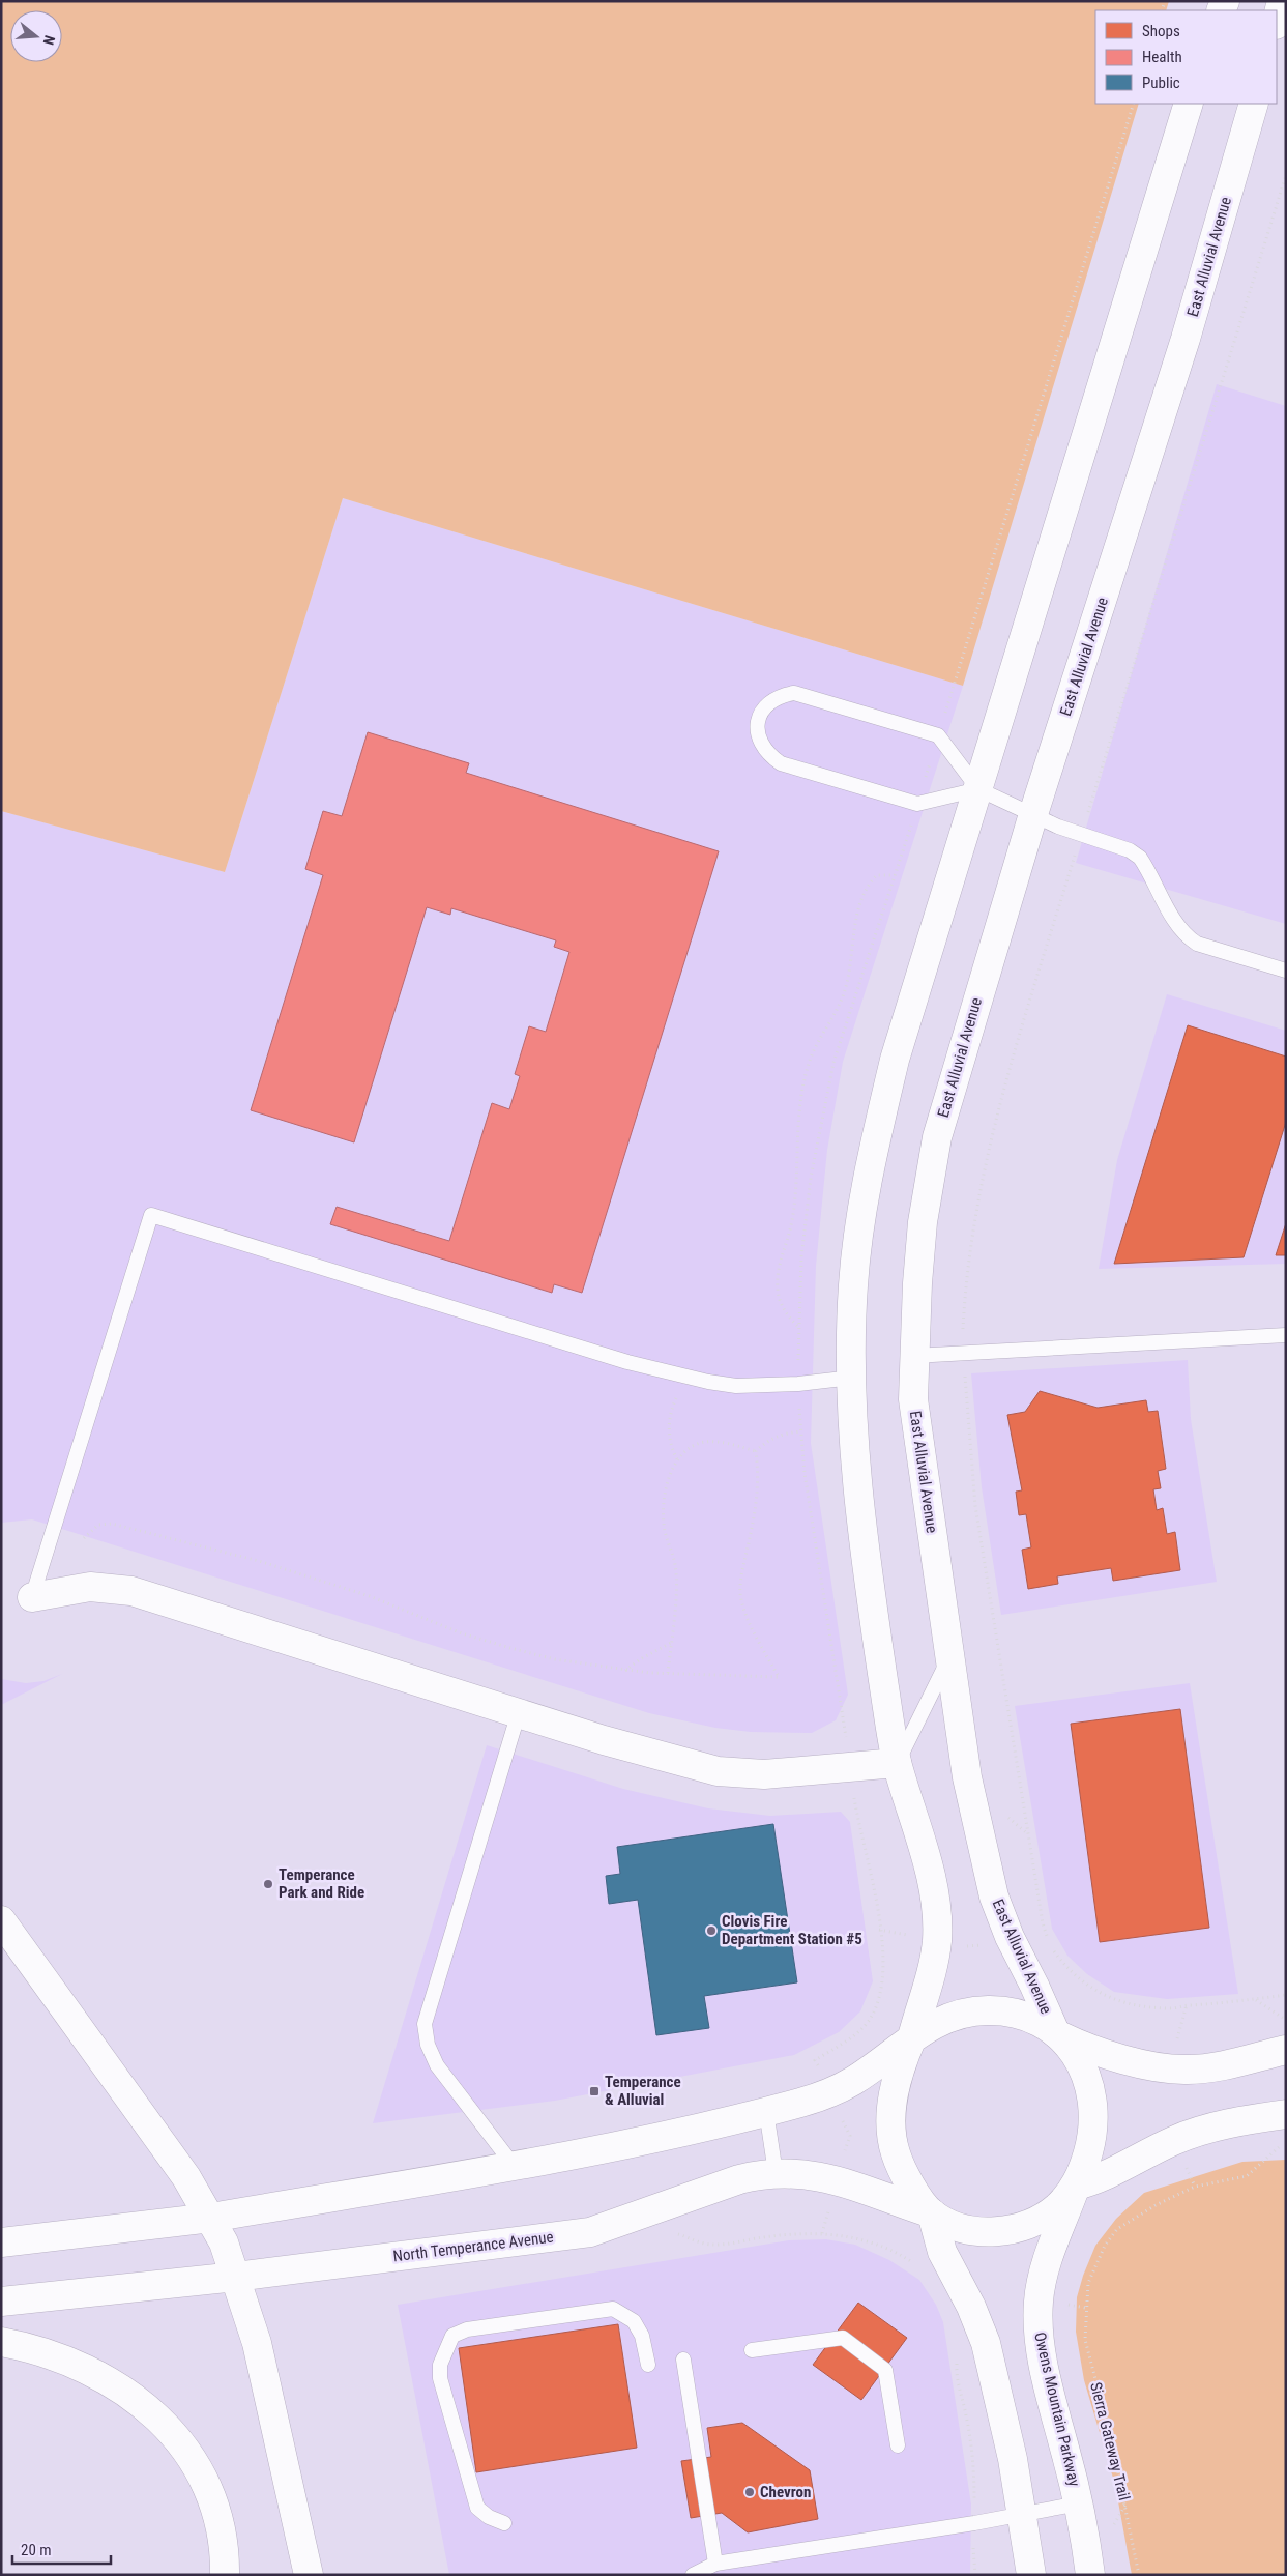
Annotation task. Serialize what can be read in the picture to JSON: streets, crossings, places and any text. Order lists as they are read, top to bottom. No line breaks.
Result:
{"streets":{"main road":["East Alluvial Avenue","North Temperance Avenue","Owens Mountain Parkway"],"path":["Sierra Gateway Trail"]},"crossings":[["East Alluvial Avenue","Owens Mountain Parkway"],["North Temperance Avenue","Owens Mountain Parkway"]],"places":{"other":["Temperance Park and Ride","Clovis Fire Department Station #5","Chevron"],"transit":["Temperance & Alluvial"]},"legend":["Shops","Health","Public"],"scale_bar":"20 m","north":"right"}
